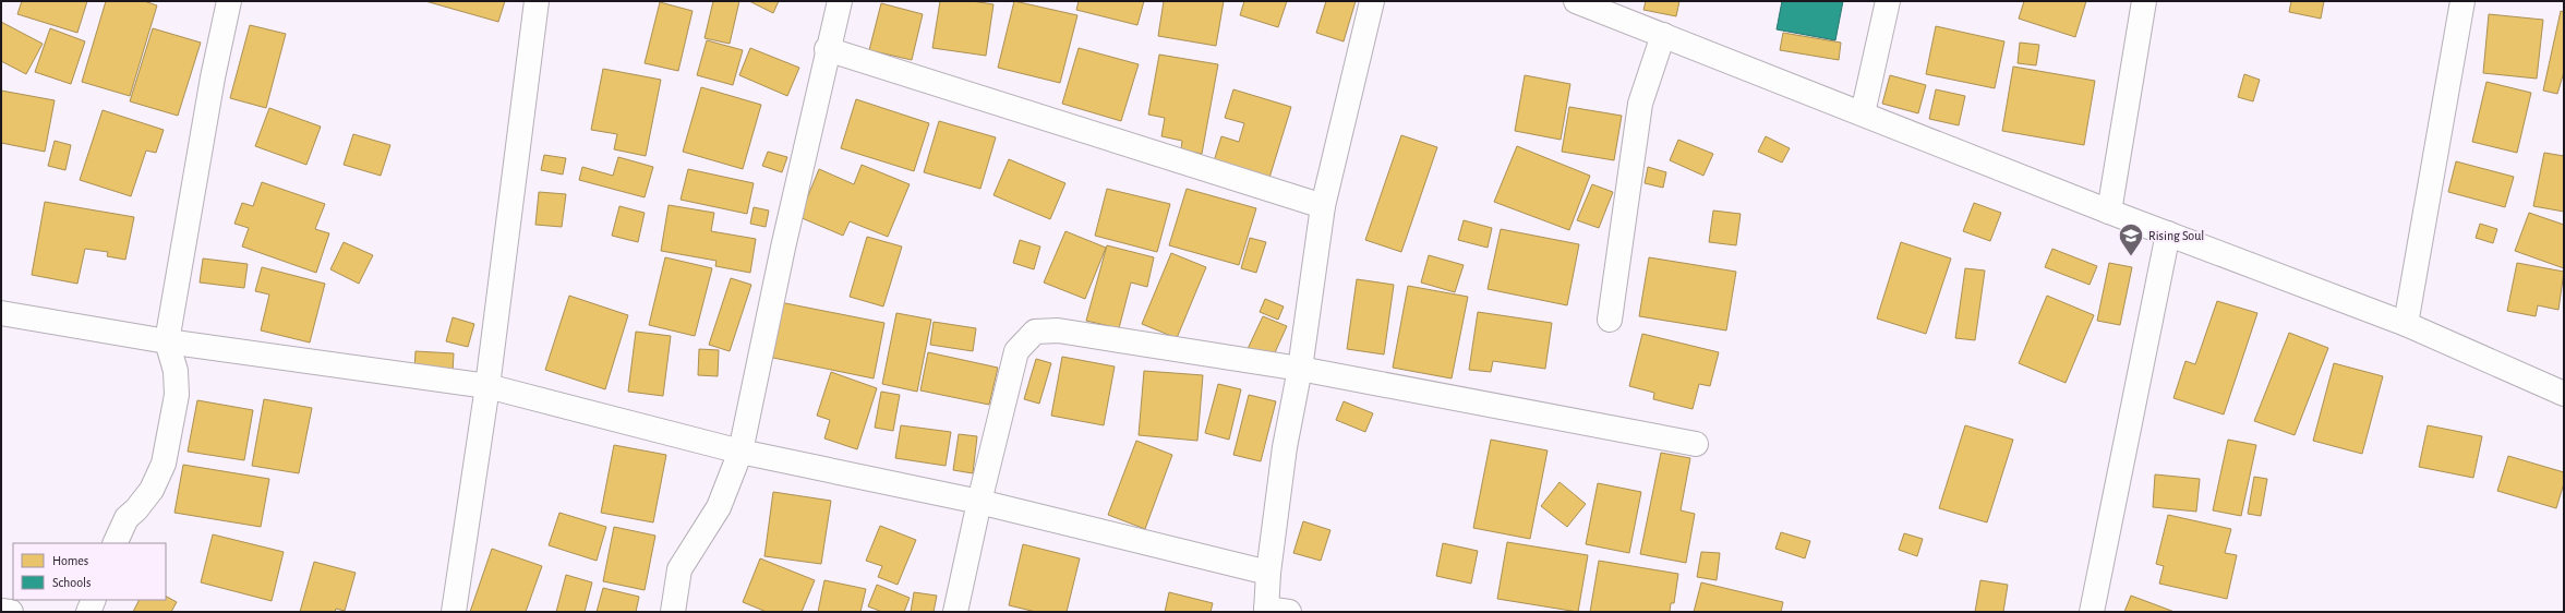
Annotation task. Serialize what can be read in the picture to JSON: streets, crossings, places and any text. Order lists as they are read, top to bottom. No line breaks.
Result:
{"places":{"school or university":["Rising Soul"]},"legend":["Homes","Schools"]}
